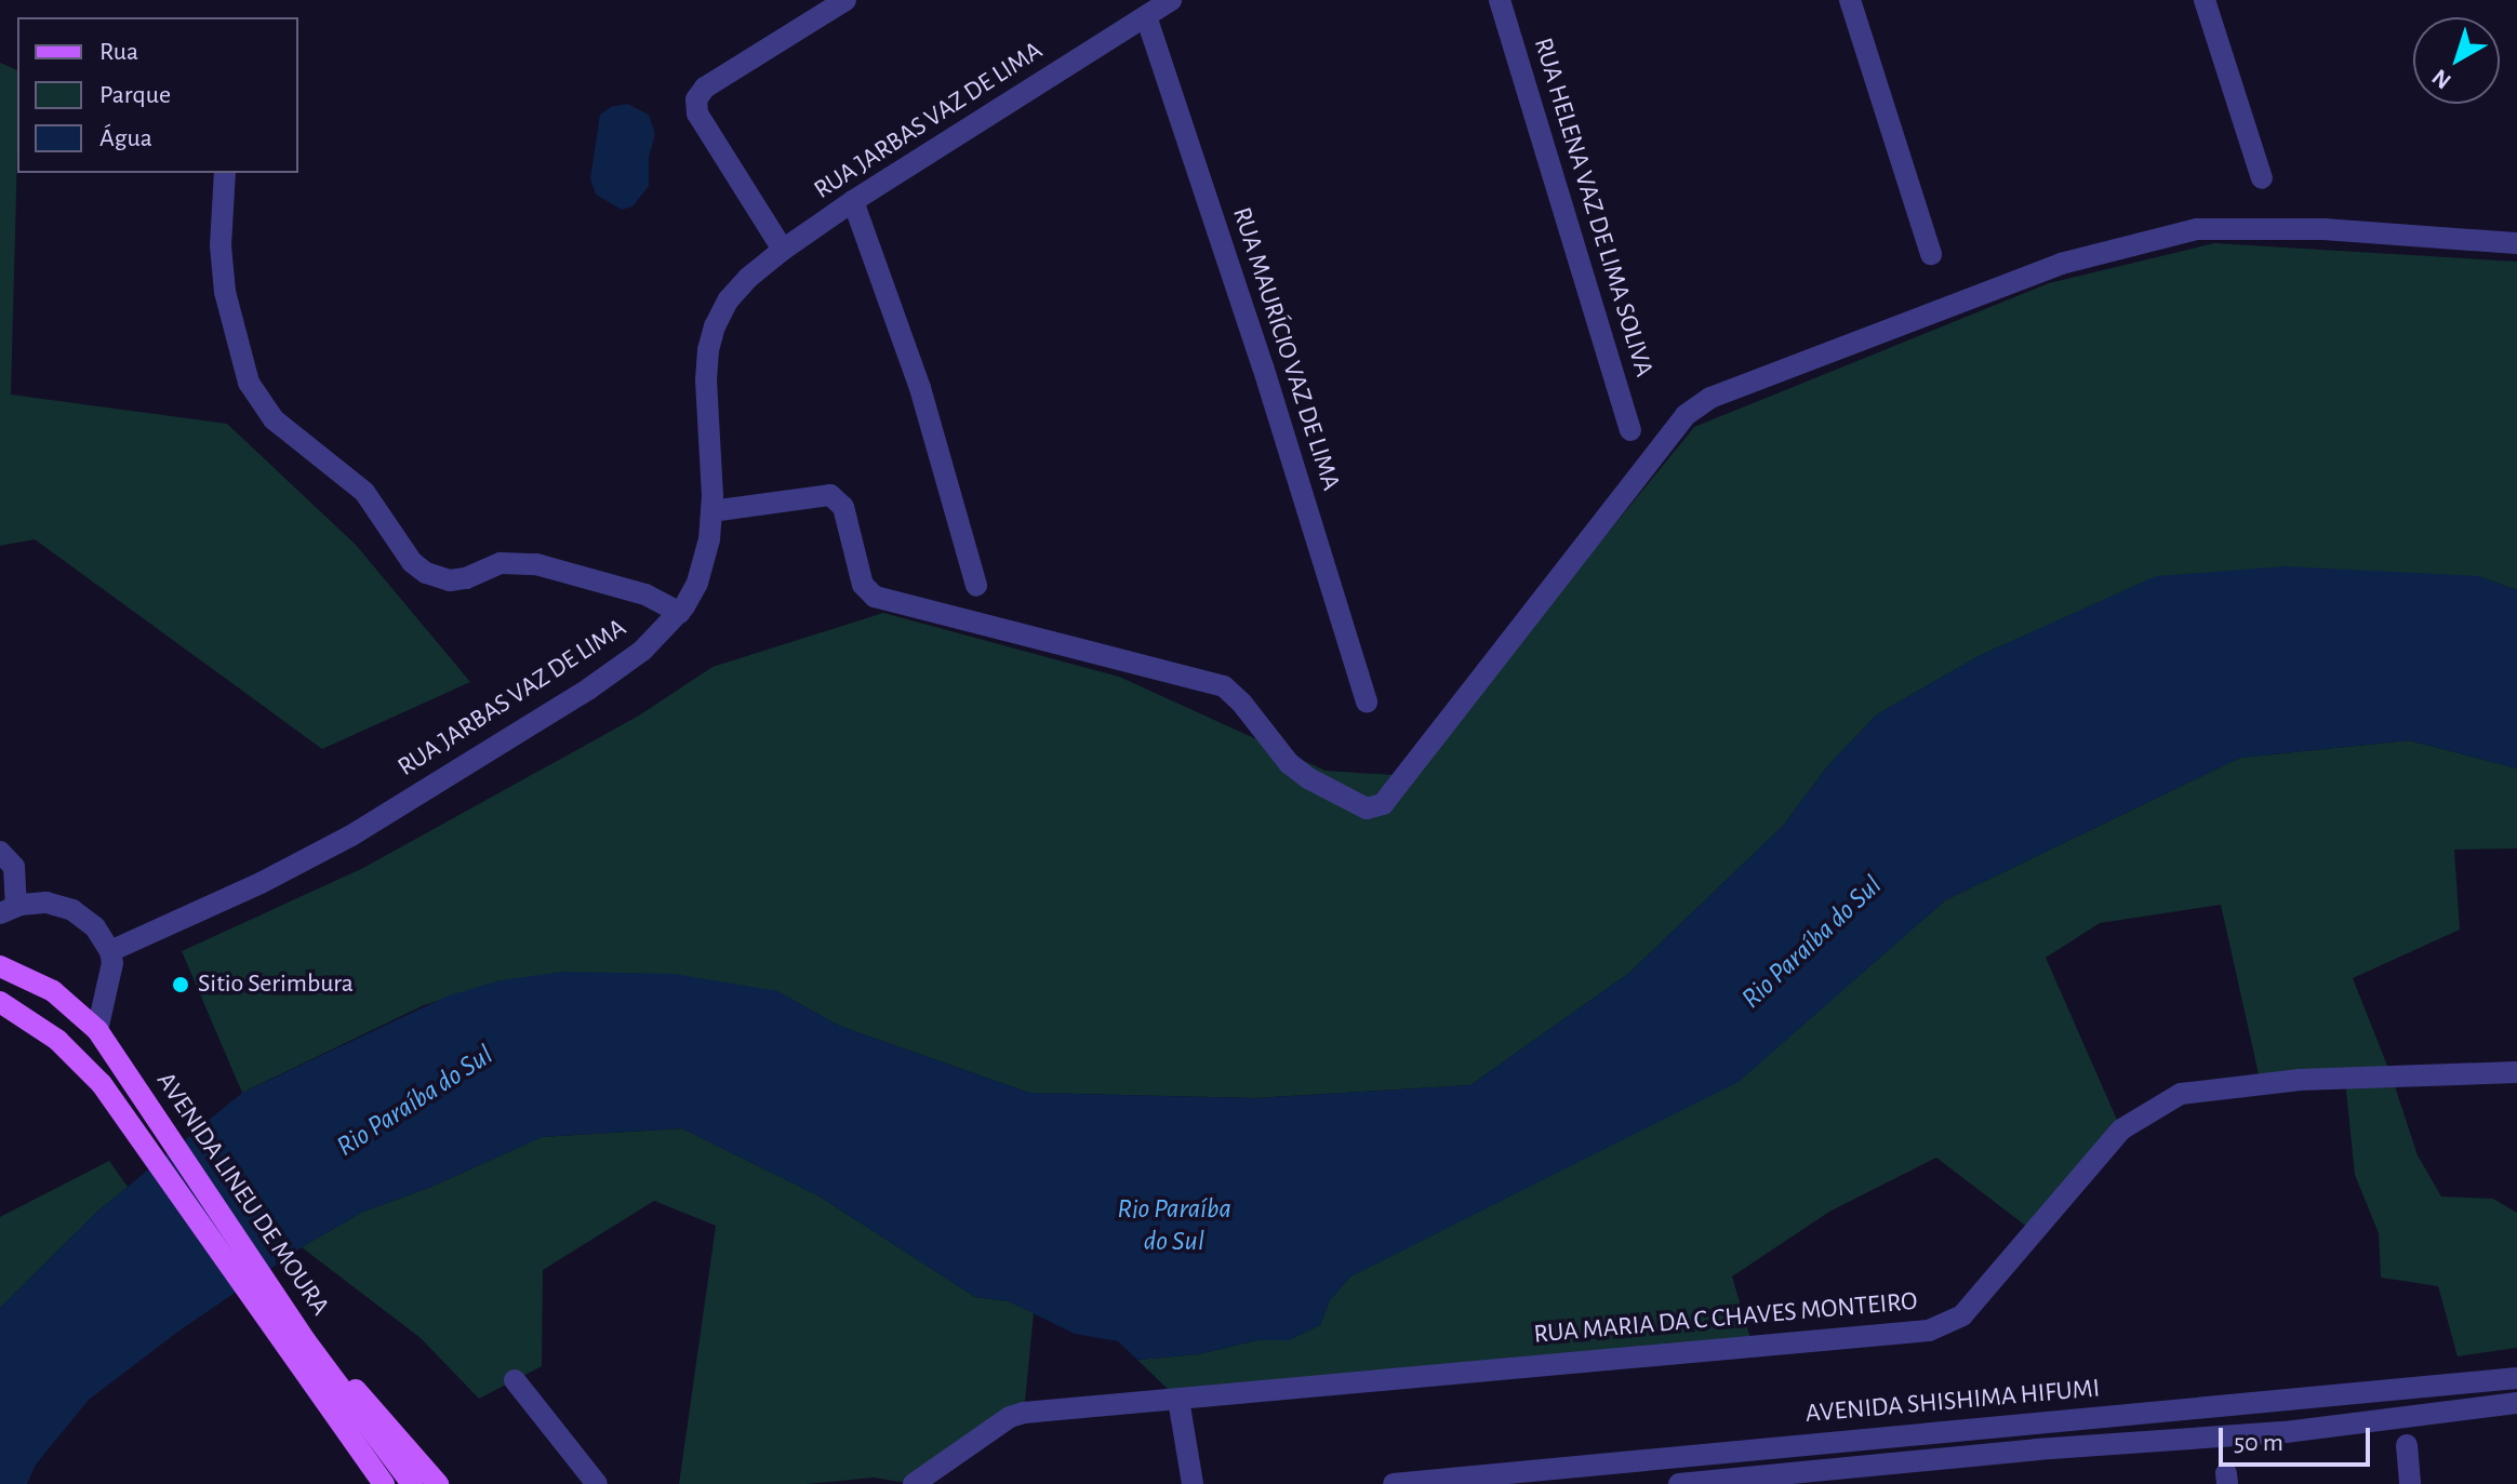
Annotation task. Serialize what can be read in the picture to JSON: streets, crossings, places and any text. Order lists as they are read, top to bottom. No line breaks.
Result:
{"streets":{"main road":["AVENIDA LINEU DE MOURA"],"street":["RUA JARBAS VAZ DE LIMA","RUA HELENA VAZ DE LIMA SOLIVA","RUA MAURÍCIO VAZ DE LIMA","RUA MARIA DA C CHAVES MONTEIRO","AVENIDA SHISHIMA HIFUMI"]},"crossings":[["RUA JARBAS VAZ DE LIMA","RUA MAURÍCIO VAZ DE LIMA"]],"water":["Rio Paraíba do Sul"],"places":["Sitio Serimbura"],"legend":["Rua","Parque","Água"],"scale_bar":"50 m","north":"bottom left"}
